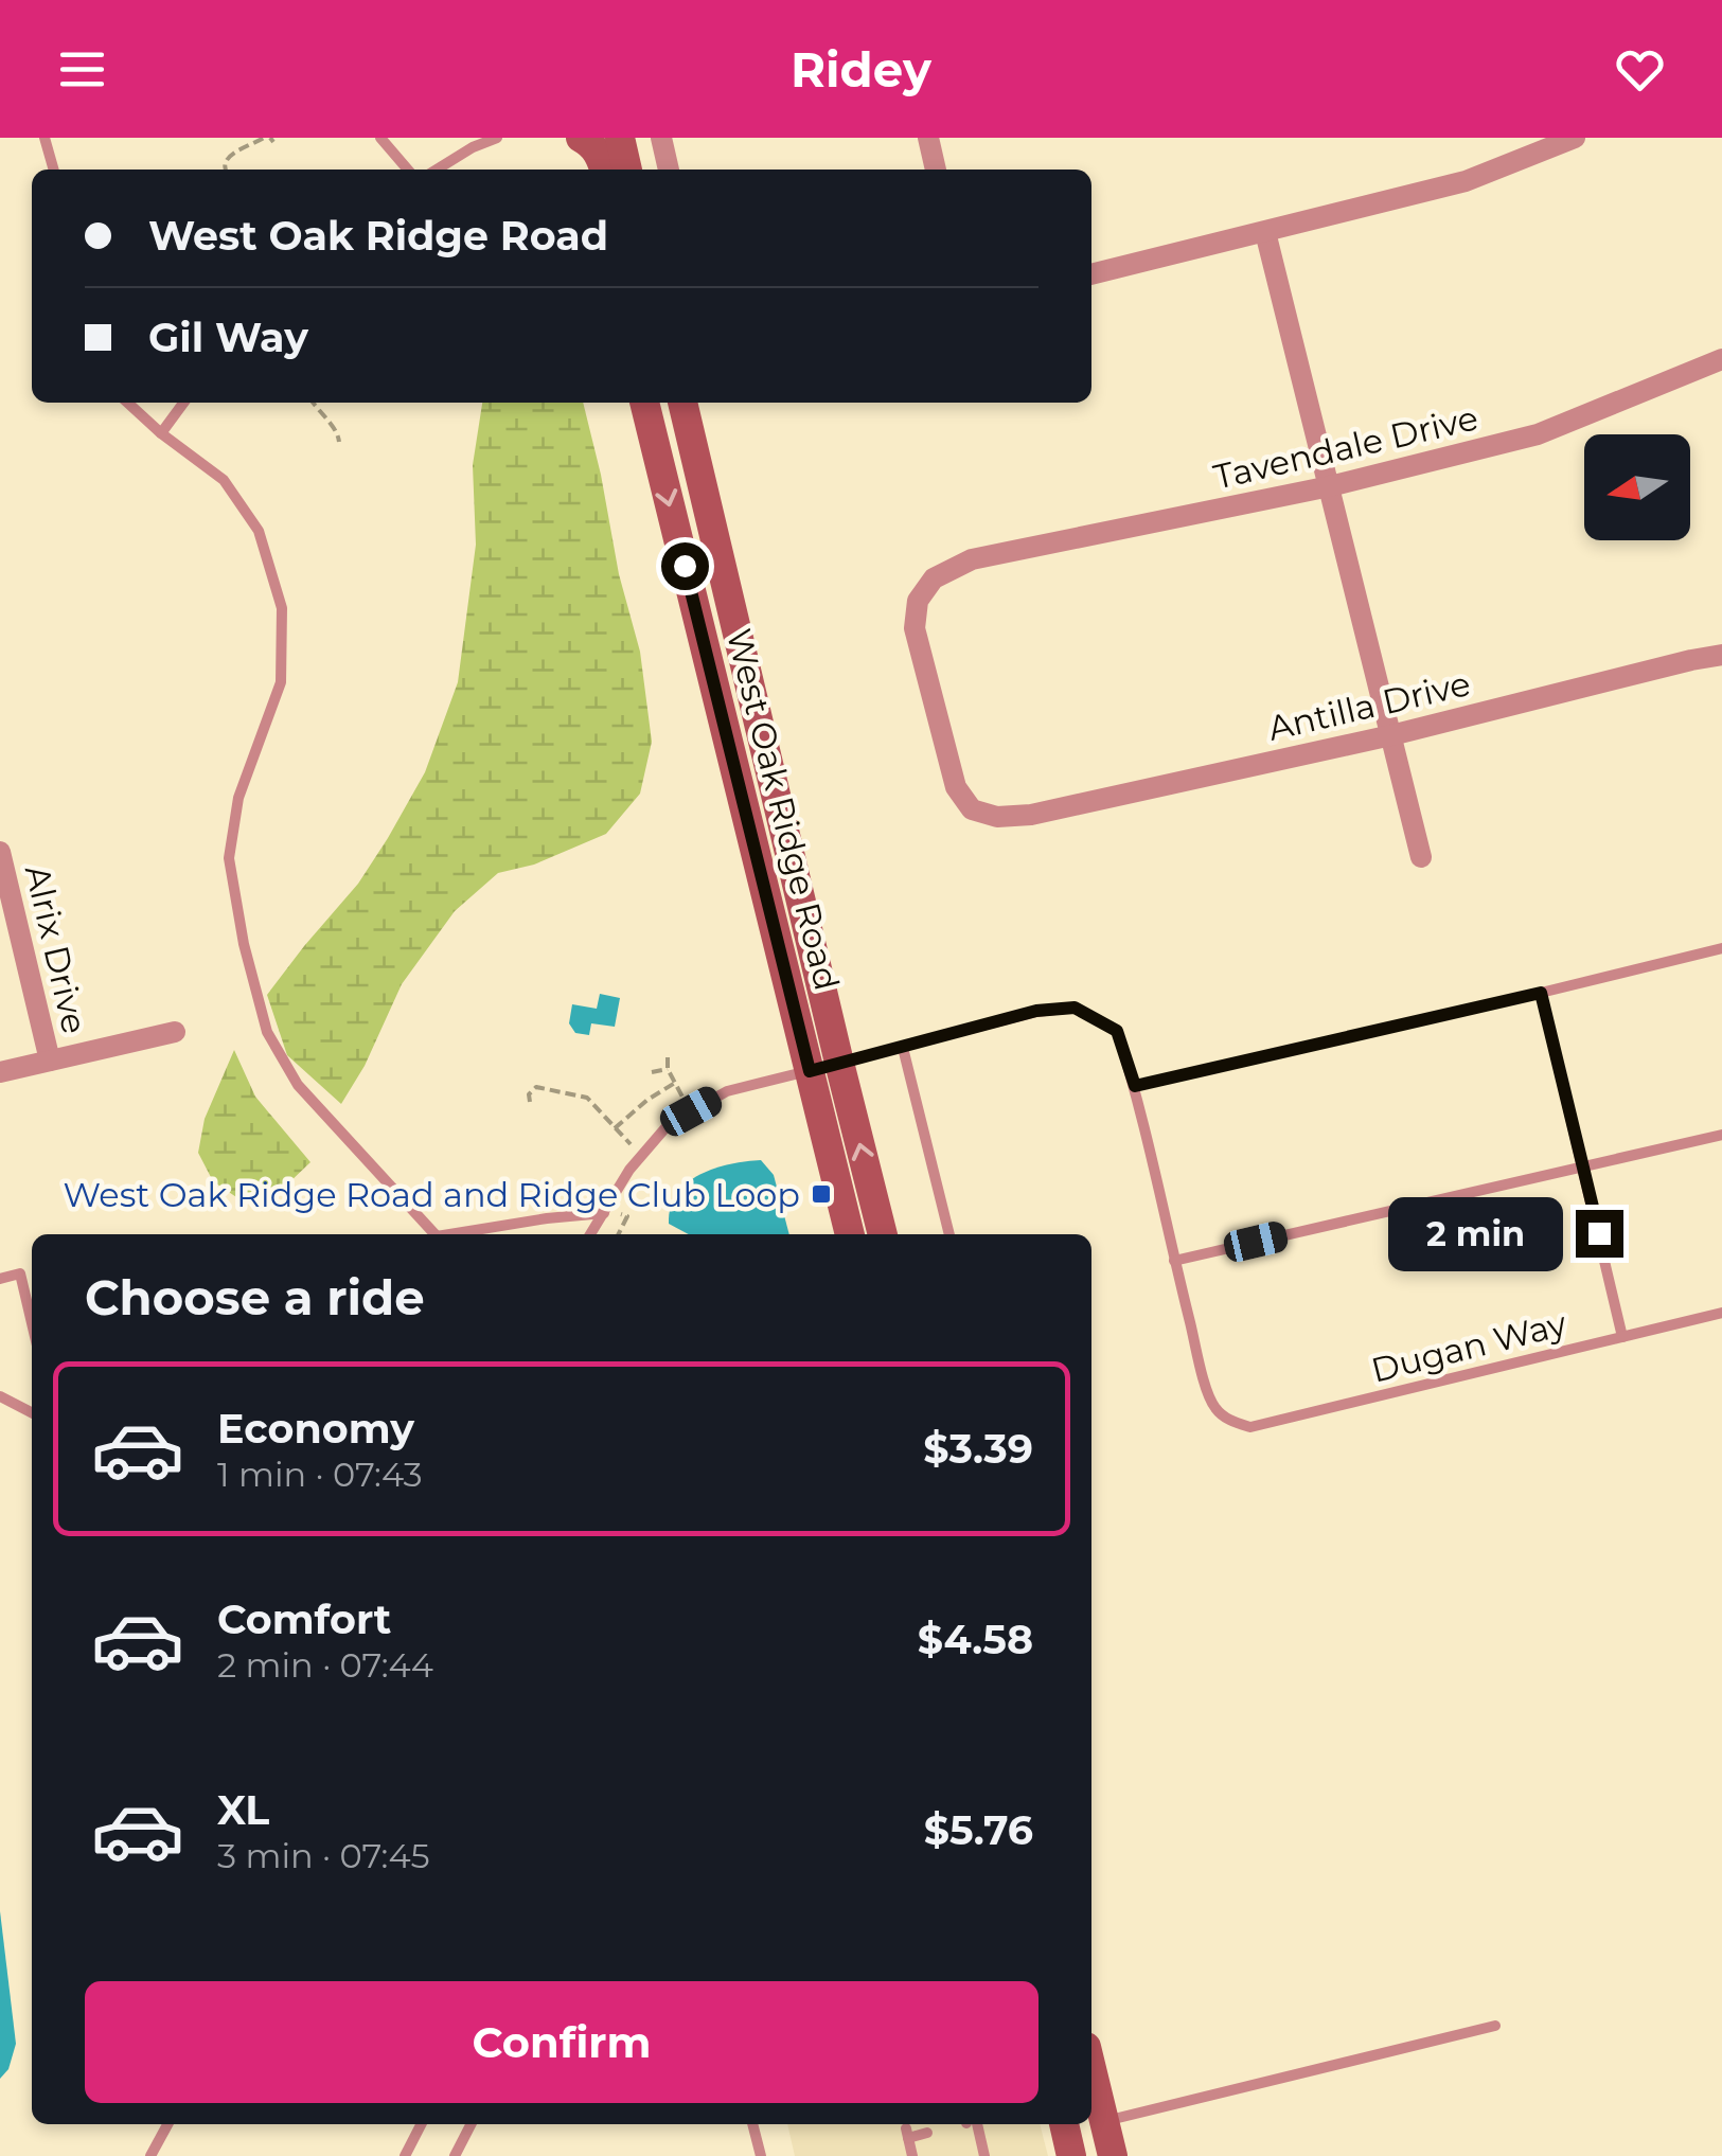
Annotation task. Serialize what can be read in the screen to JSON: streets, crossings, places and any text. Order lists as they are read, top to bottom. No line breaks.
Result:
{"streets":{"street":["Tavendale Drive","Antilla Drive","West Oak Ridge Road","Alrix Drive"],"lane":["Dugan Way"]},"crossings":[["Tavendale Drive","Antilla Drive"]],"places":{"transit":["West Oak Ridge Road and Ridge Club Loop"]},"north":"left","page":{"header":"Ridey","banner":["West Oak Ridge Road","Gil Way"],"bubble":"2 min","heading":"Choose a ride","list":[{"name":"Economy","note":"1 min · 07:43","value":"$3.39"},{"name":"Comfort","note":"2 min · 07:44","value":"$4.58"},{"name":"XL","note":"3 min · 07:45","value":"$5.76"}],"buttons":"Confirm"}}
